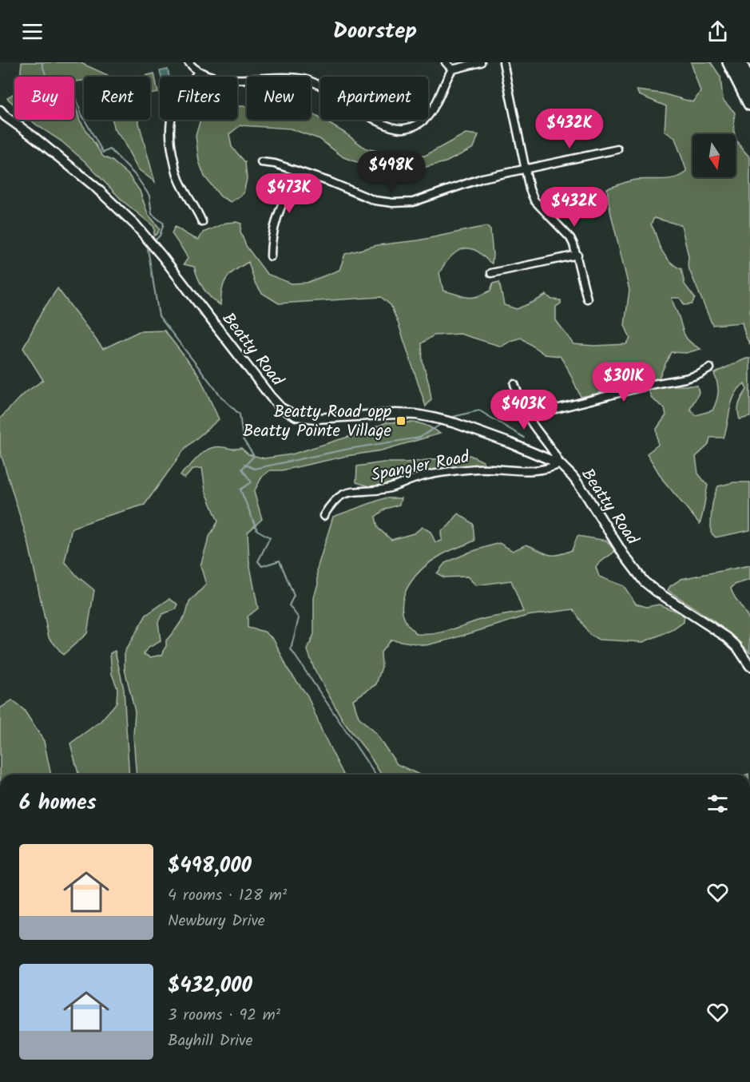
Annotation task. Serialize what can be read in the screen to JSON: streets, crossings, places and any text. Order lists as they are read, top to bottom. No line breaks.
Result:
{"streets":{"street":["Beatty Road","Spangler Road"]},"crossings":[["Beatty Road","Spangler Road"]],"places":{"transit":["Beatty Road opp Beatty Pointe Village"]},"north":"bottom","page":{"header":"Doorstep","chip":["Buy","Rent","Filters","New","Apartment"],"price":["$432K","$498K","$473K","$432K","$301K","$403K"],"heading":"6 homes","list":[{"name":"$498,000","note":"4 rooms · 128 m² · Newbury Drive"},{"name":"$432,000","note":"3 rooms · 92 m² · Bayhill Drive"}]}}
